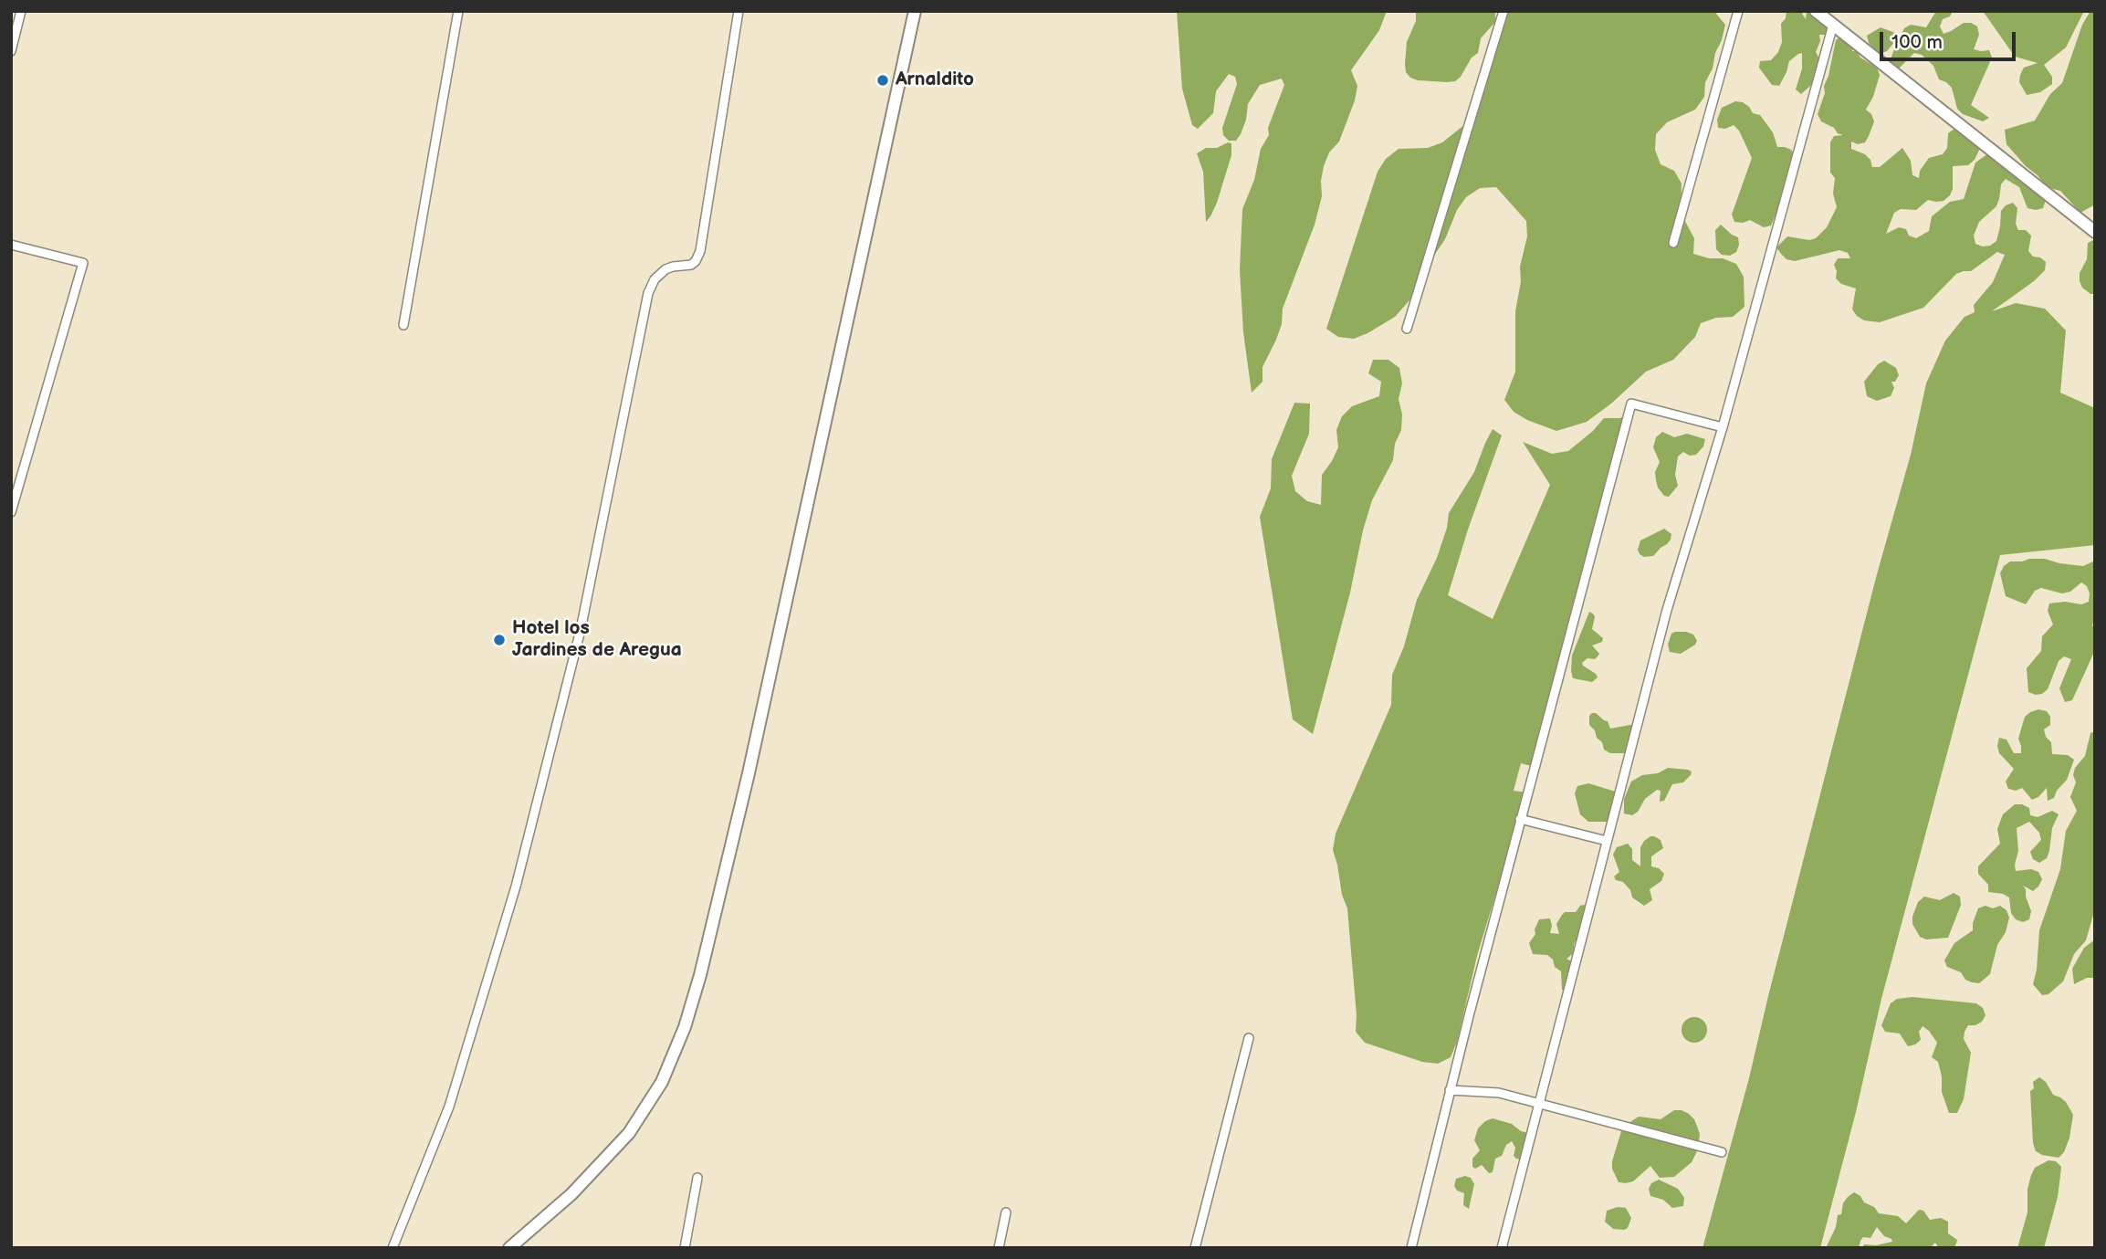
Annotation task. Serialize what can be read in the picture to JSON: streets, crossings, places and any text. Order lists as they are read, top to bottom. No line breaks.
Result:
{"places":["Arnaldito","Hotel los Jardines de Aregua"],"scale_bar":"100 m"}
